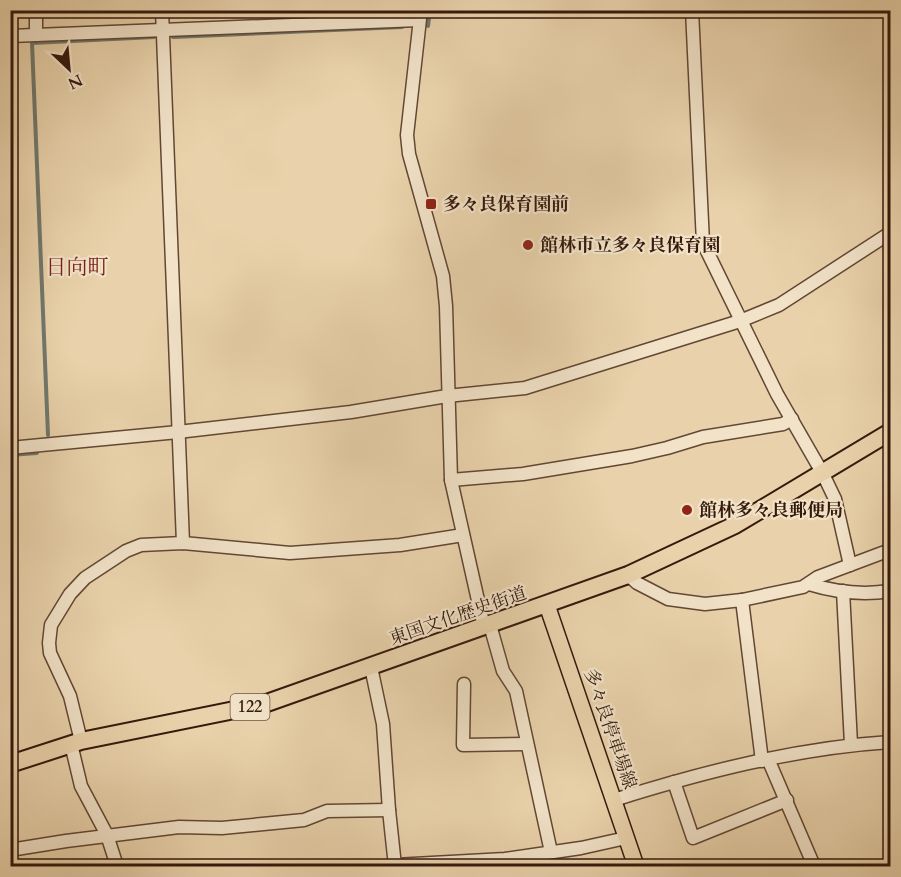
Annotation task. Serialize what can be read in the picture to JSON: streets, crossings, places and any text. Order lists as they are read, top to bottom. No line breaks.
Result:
{"streets":{"highway":["東国文化歴史街道","122"],"main road":["多々良停車場線"]},"crossings":[["東国文化歴史街道","多々良停車場線"]],"districts":["日向町"],"places":{"transit":["多々良保育園前"],"other":["館林市立多々良保育園","館林多々良郵便局"]},"north":"bottom right"}
